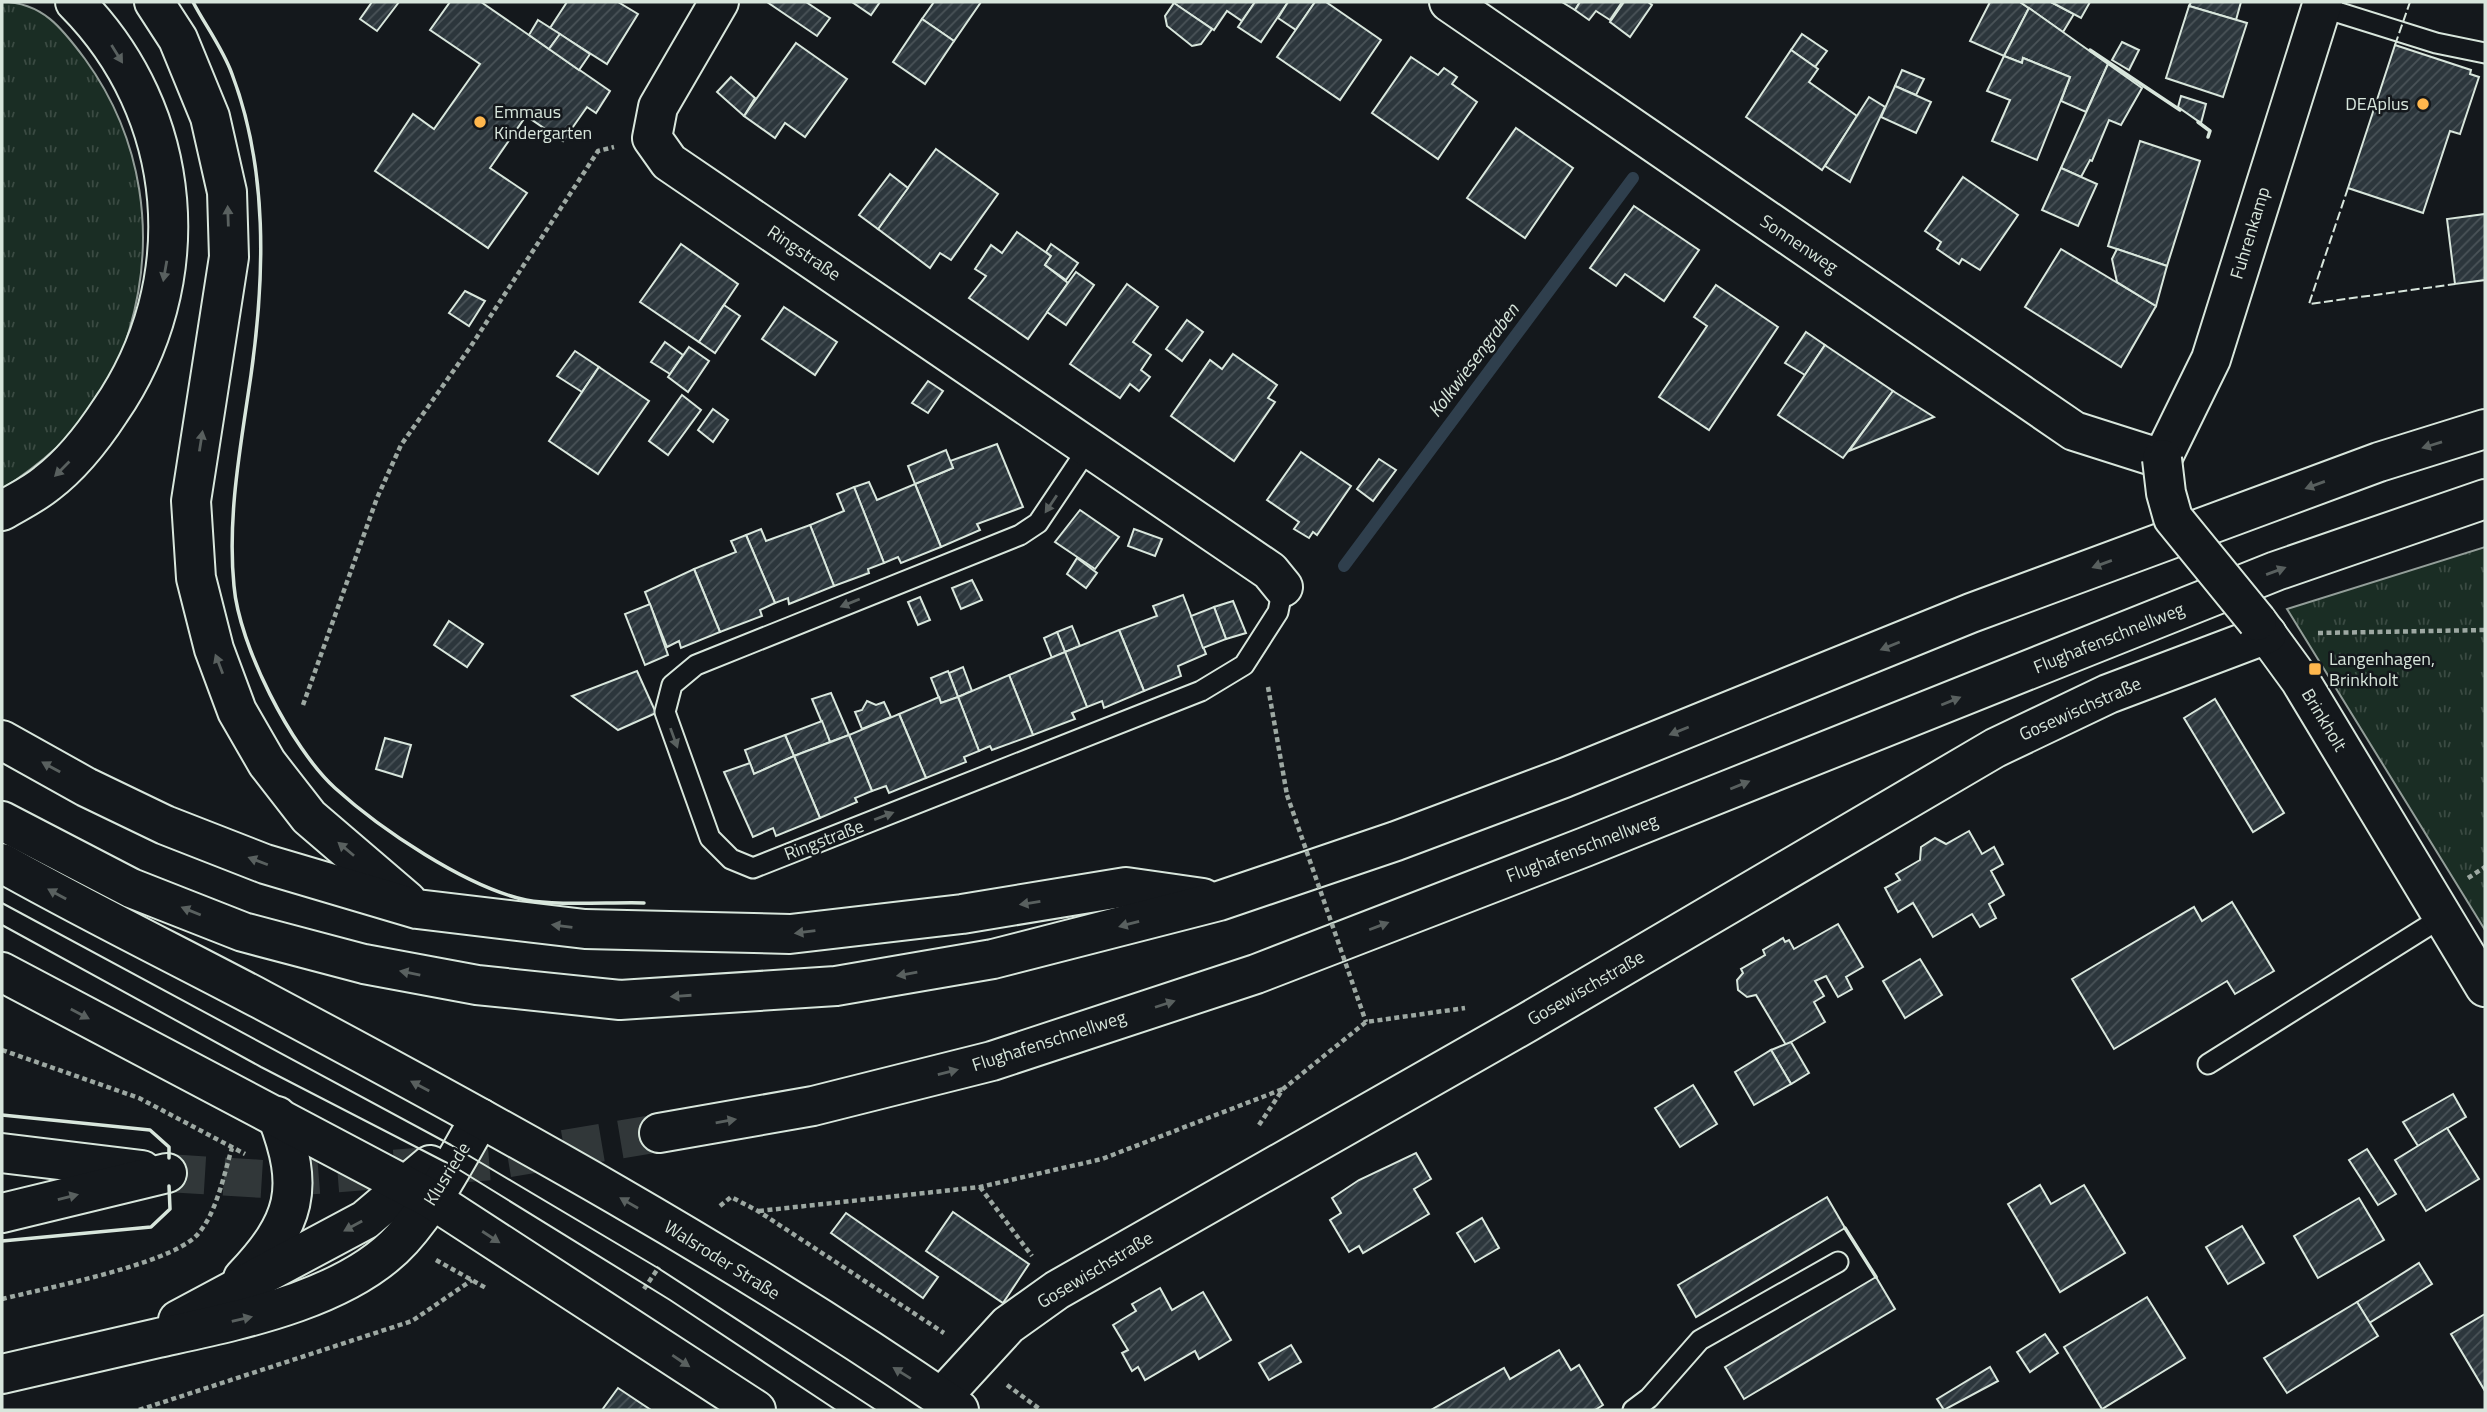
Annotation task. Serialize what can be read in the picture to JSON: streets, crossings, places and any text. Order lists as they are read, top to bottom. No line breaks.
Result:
{"streets":{"main road":["Fuhrenkamp","Sonnenweg","Ringstraße","Flughafenschnellweg","Gosewischstraße","Brinkholt","Klusriede","Walsroder Straße"]},"crossings":[["Fuhrenkamp","Sonnenweg"],["Fuhrenkamp","Brinkholt"],["Sonnenweg","Brinkholt"],["Gosewischstraße","Brinkholt"],["Gosewischstraße","Walsroder Straße"],["Klusriede","Walsroder Straße"]],"water":["Kolkwiesengraben"],"places":{"other":["DEAplus","Emmaus Kindergarten"],"transit":["Langenhagen, Brinkholt"]}}
